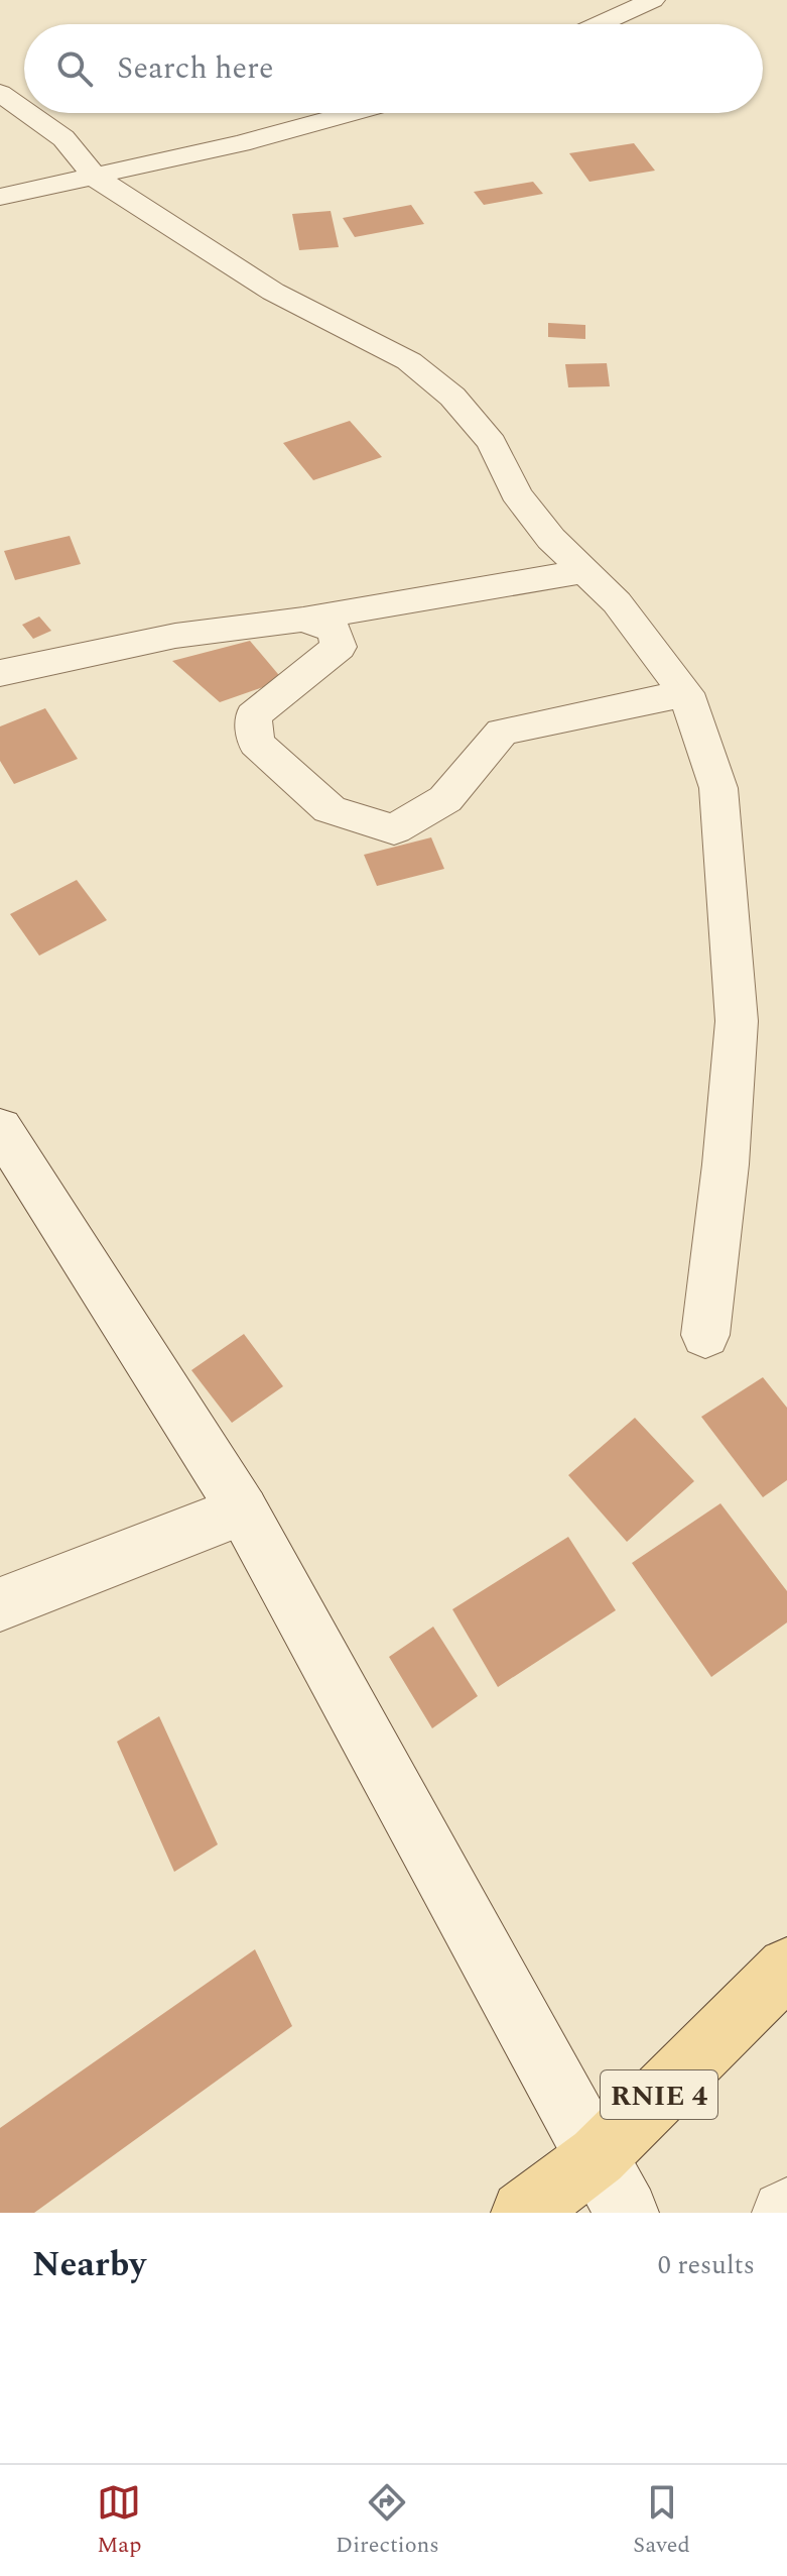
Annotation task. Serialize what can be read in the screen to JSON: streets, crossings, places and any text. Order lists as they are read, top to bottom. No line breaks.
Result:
{"streets":{"main road":["RNIE 4"]},"page":{"search":"Search here","heading":["Nearby","0 results"],"nav":["Map","Directions","Saved"]}}
